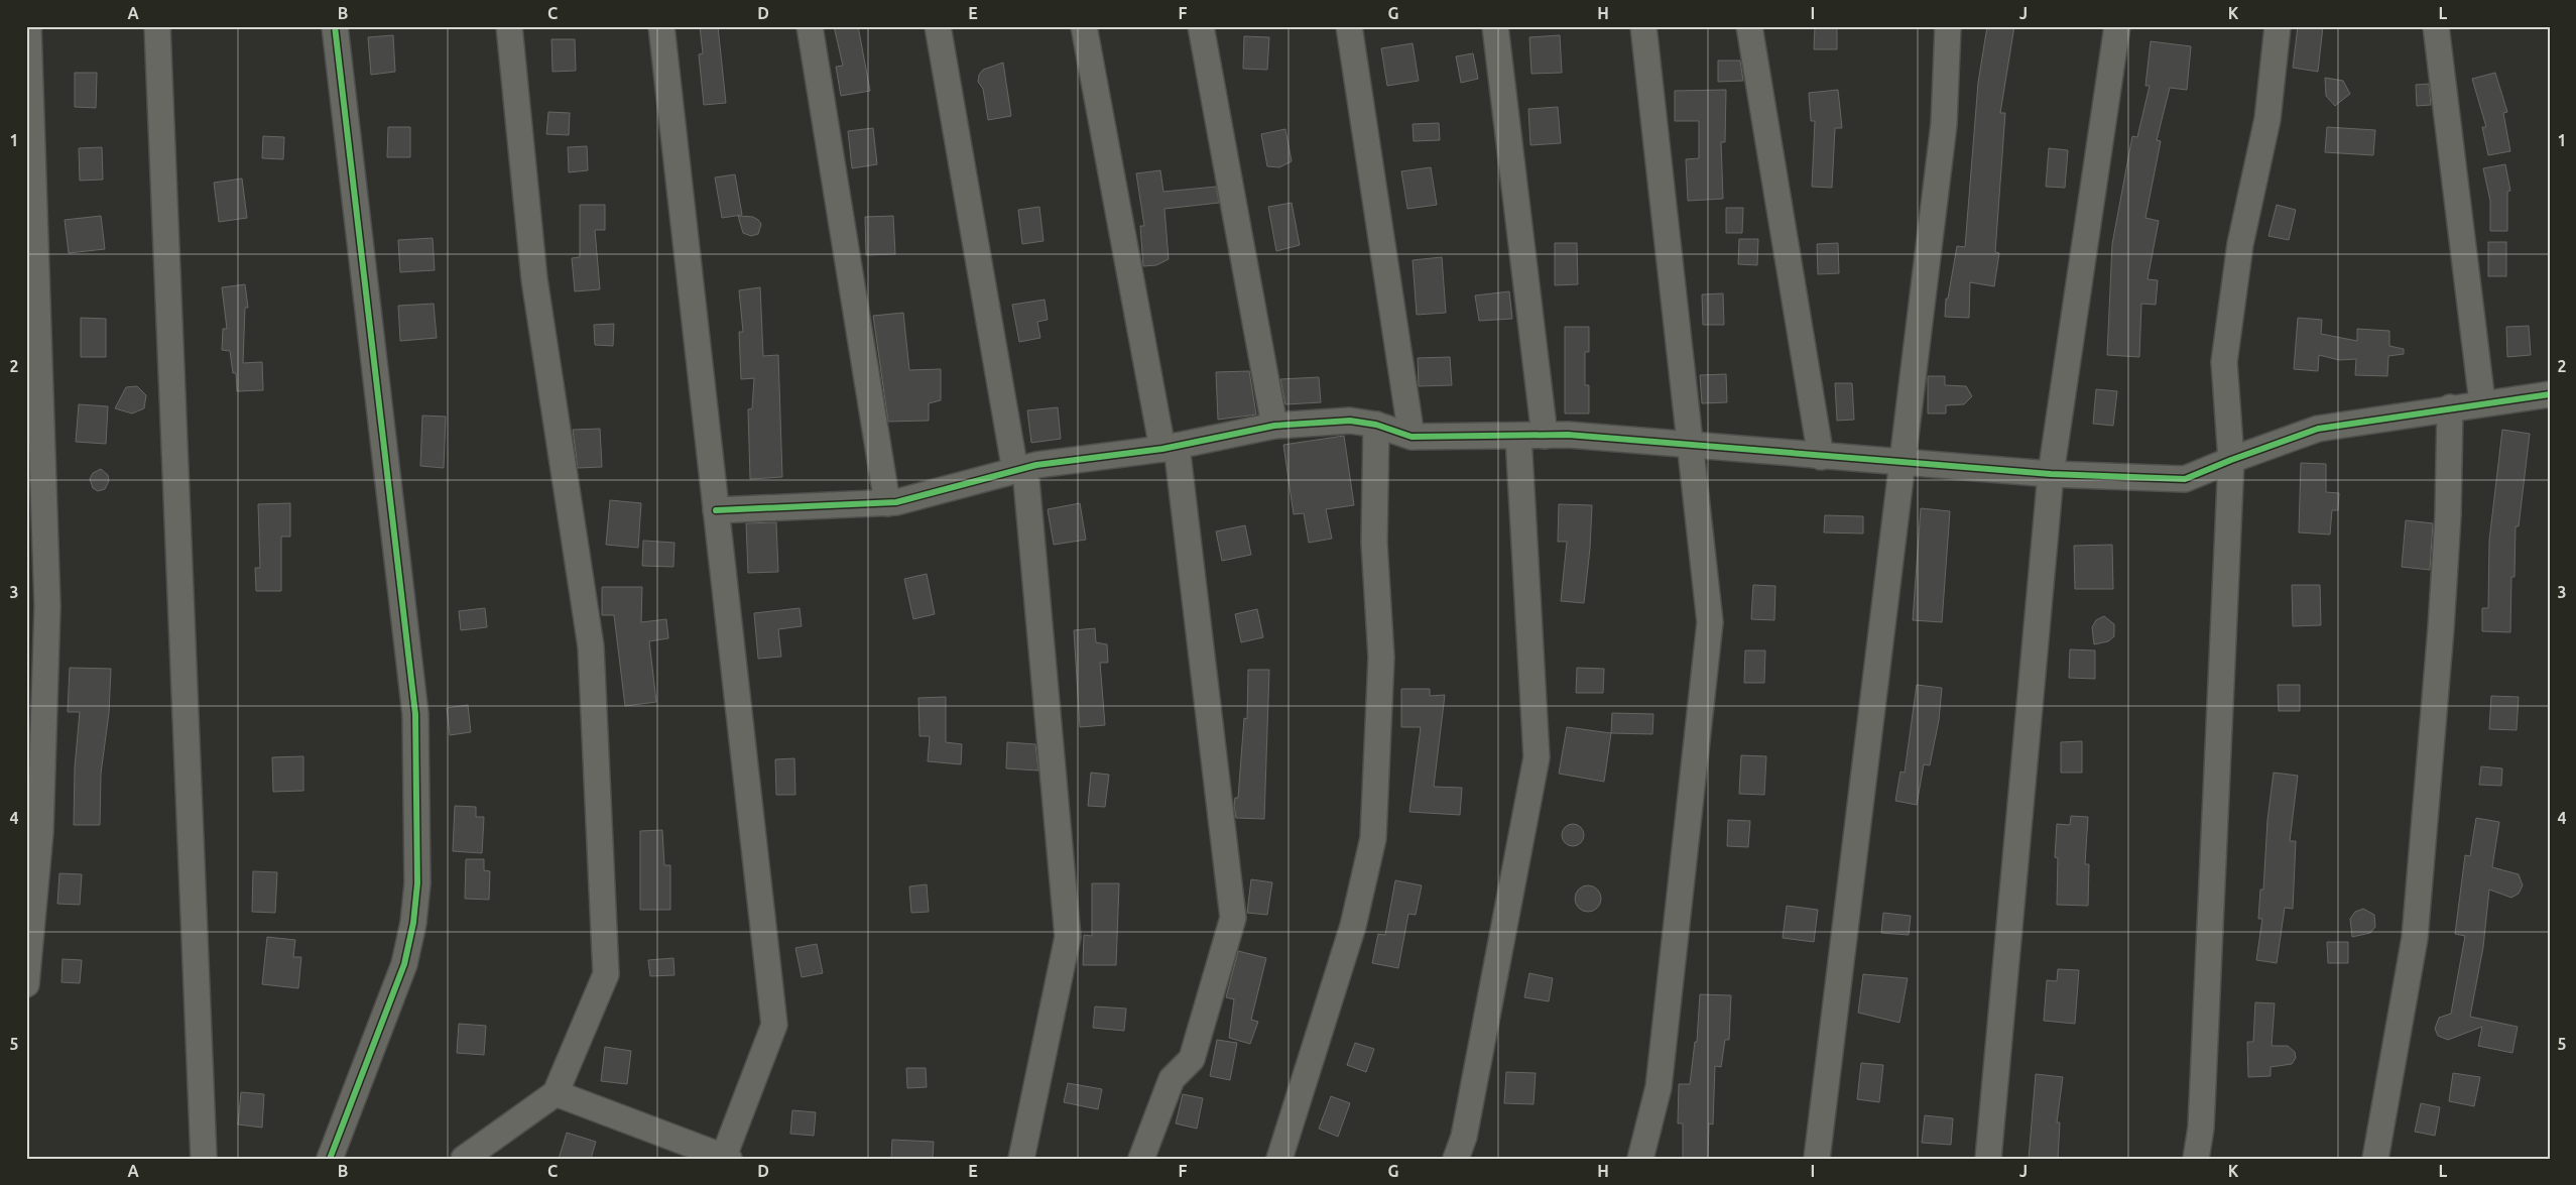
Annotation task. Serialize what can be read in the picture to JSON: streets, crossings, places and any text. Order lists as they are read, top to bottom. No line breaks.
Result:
{"grid":{"columns":["A","B","C","D","E","F","G","H","I","J","K","L"],"rows":["1","2","3","4","5"]}}
